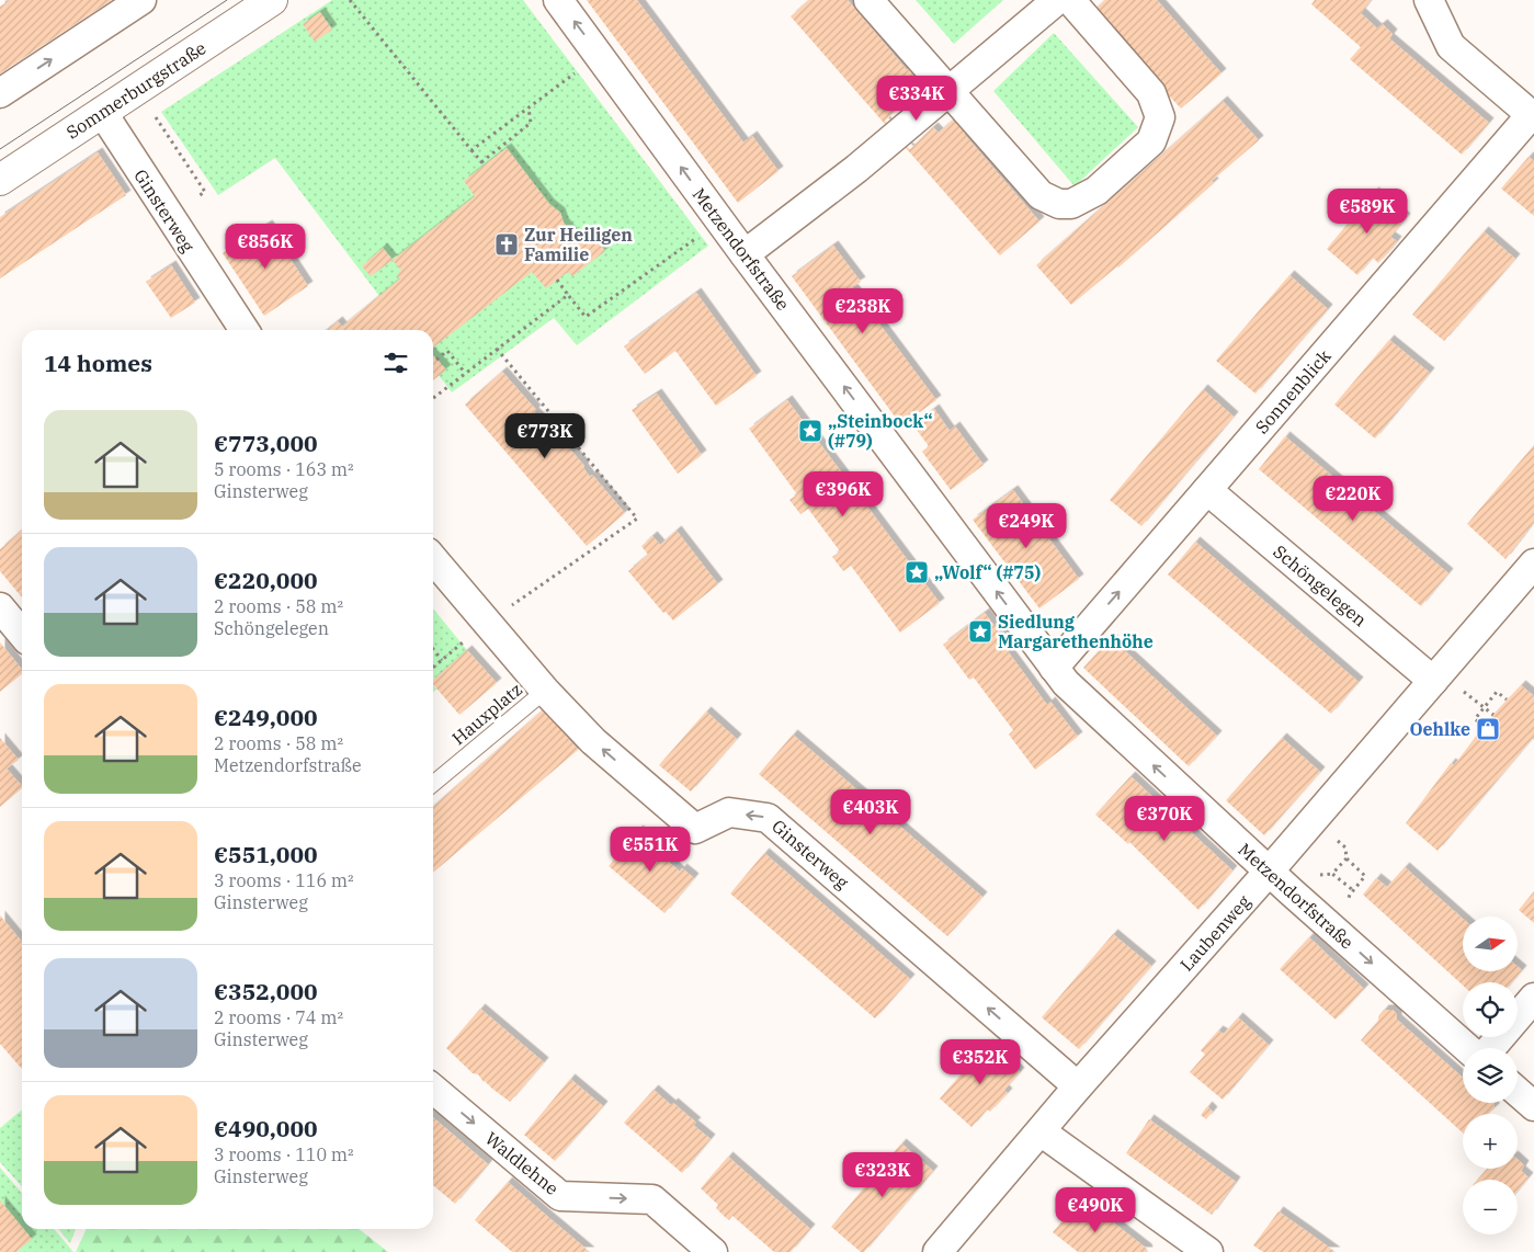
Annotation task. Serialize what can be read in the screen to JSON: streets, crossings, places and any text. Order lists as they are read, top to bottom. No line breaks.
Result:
{"streets":{"street":["Sommerburgstraße","Ginsterweg","Metzendorfstraße","Sonnenblick","Schöngelegen","Laubenweg","Waldlehne"],"lane":["Hauxplatz"]},"crossings":[["Sommerburgstraße","Ginsterweg"],["Ginsterweg","Hauxplatz"],["Ginsterweg","Laubenweg"],["Metzendorfstraße","Sonnenblick"],["Metzendorfstraße","Laubenweg"],["Sonnenblick","Schöngelegen"],["Schöngelegen","Laubenweg"]],"one_way":["Ginsterweg","Waldlehne"],"places":{"church":["Zur Heiligen Familie"],"place":["„Steinbock“ (#79)","„Wolf“ (#75)","Siedlung Margarethenhöhe"],"shop":["Oehlke"]},"north":"right","page":{"price":["€334K","€589K","€856K","€238K","€773K","€396K","€220K","€249K","€403K","€370K","€551K","€352K","€323K","€490K"],"heading":"14 homes","list":[{"name":"€773,000","note":"5 rooms · 163 m² · Ginsterweg"},{"name":"€220,000","note":"2 rooms · 58 m² · Schöngelegen"},{"name":"€249,000","note":"2 rooms · 58 m² · Metzendorfstraße"},{"name":"€551,000","note":"3 rooms · 116 m² · Ginsterweg"},{"name":"€352,000","note":"2 rooms · 74 m² · Ginsterweg"},{"name":"€490,000","note":"3 rooms · 110 m² · Ginsterweg"}],"map_buttons":["+","−"]}}
